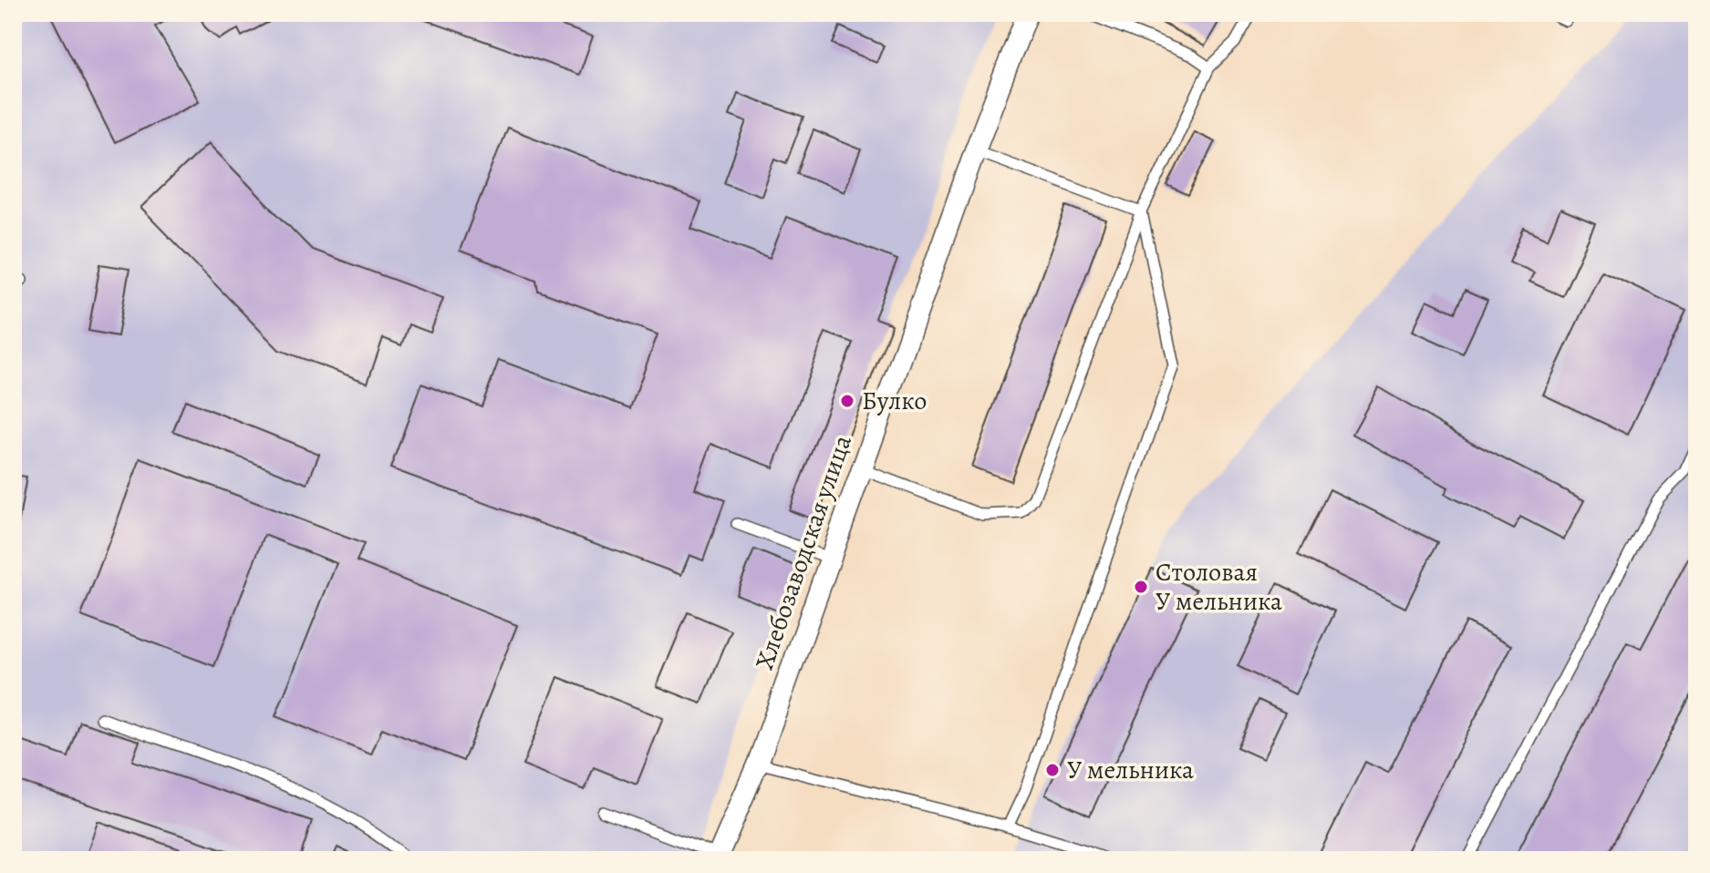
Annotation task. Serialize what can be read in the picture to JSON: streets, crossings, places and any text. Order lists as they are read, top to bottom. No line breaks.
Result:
{"streets":{"street":["Хлебозаводская улица"]},"places":["Булко","Столовая У мельника","У мельника"]}
